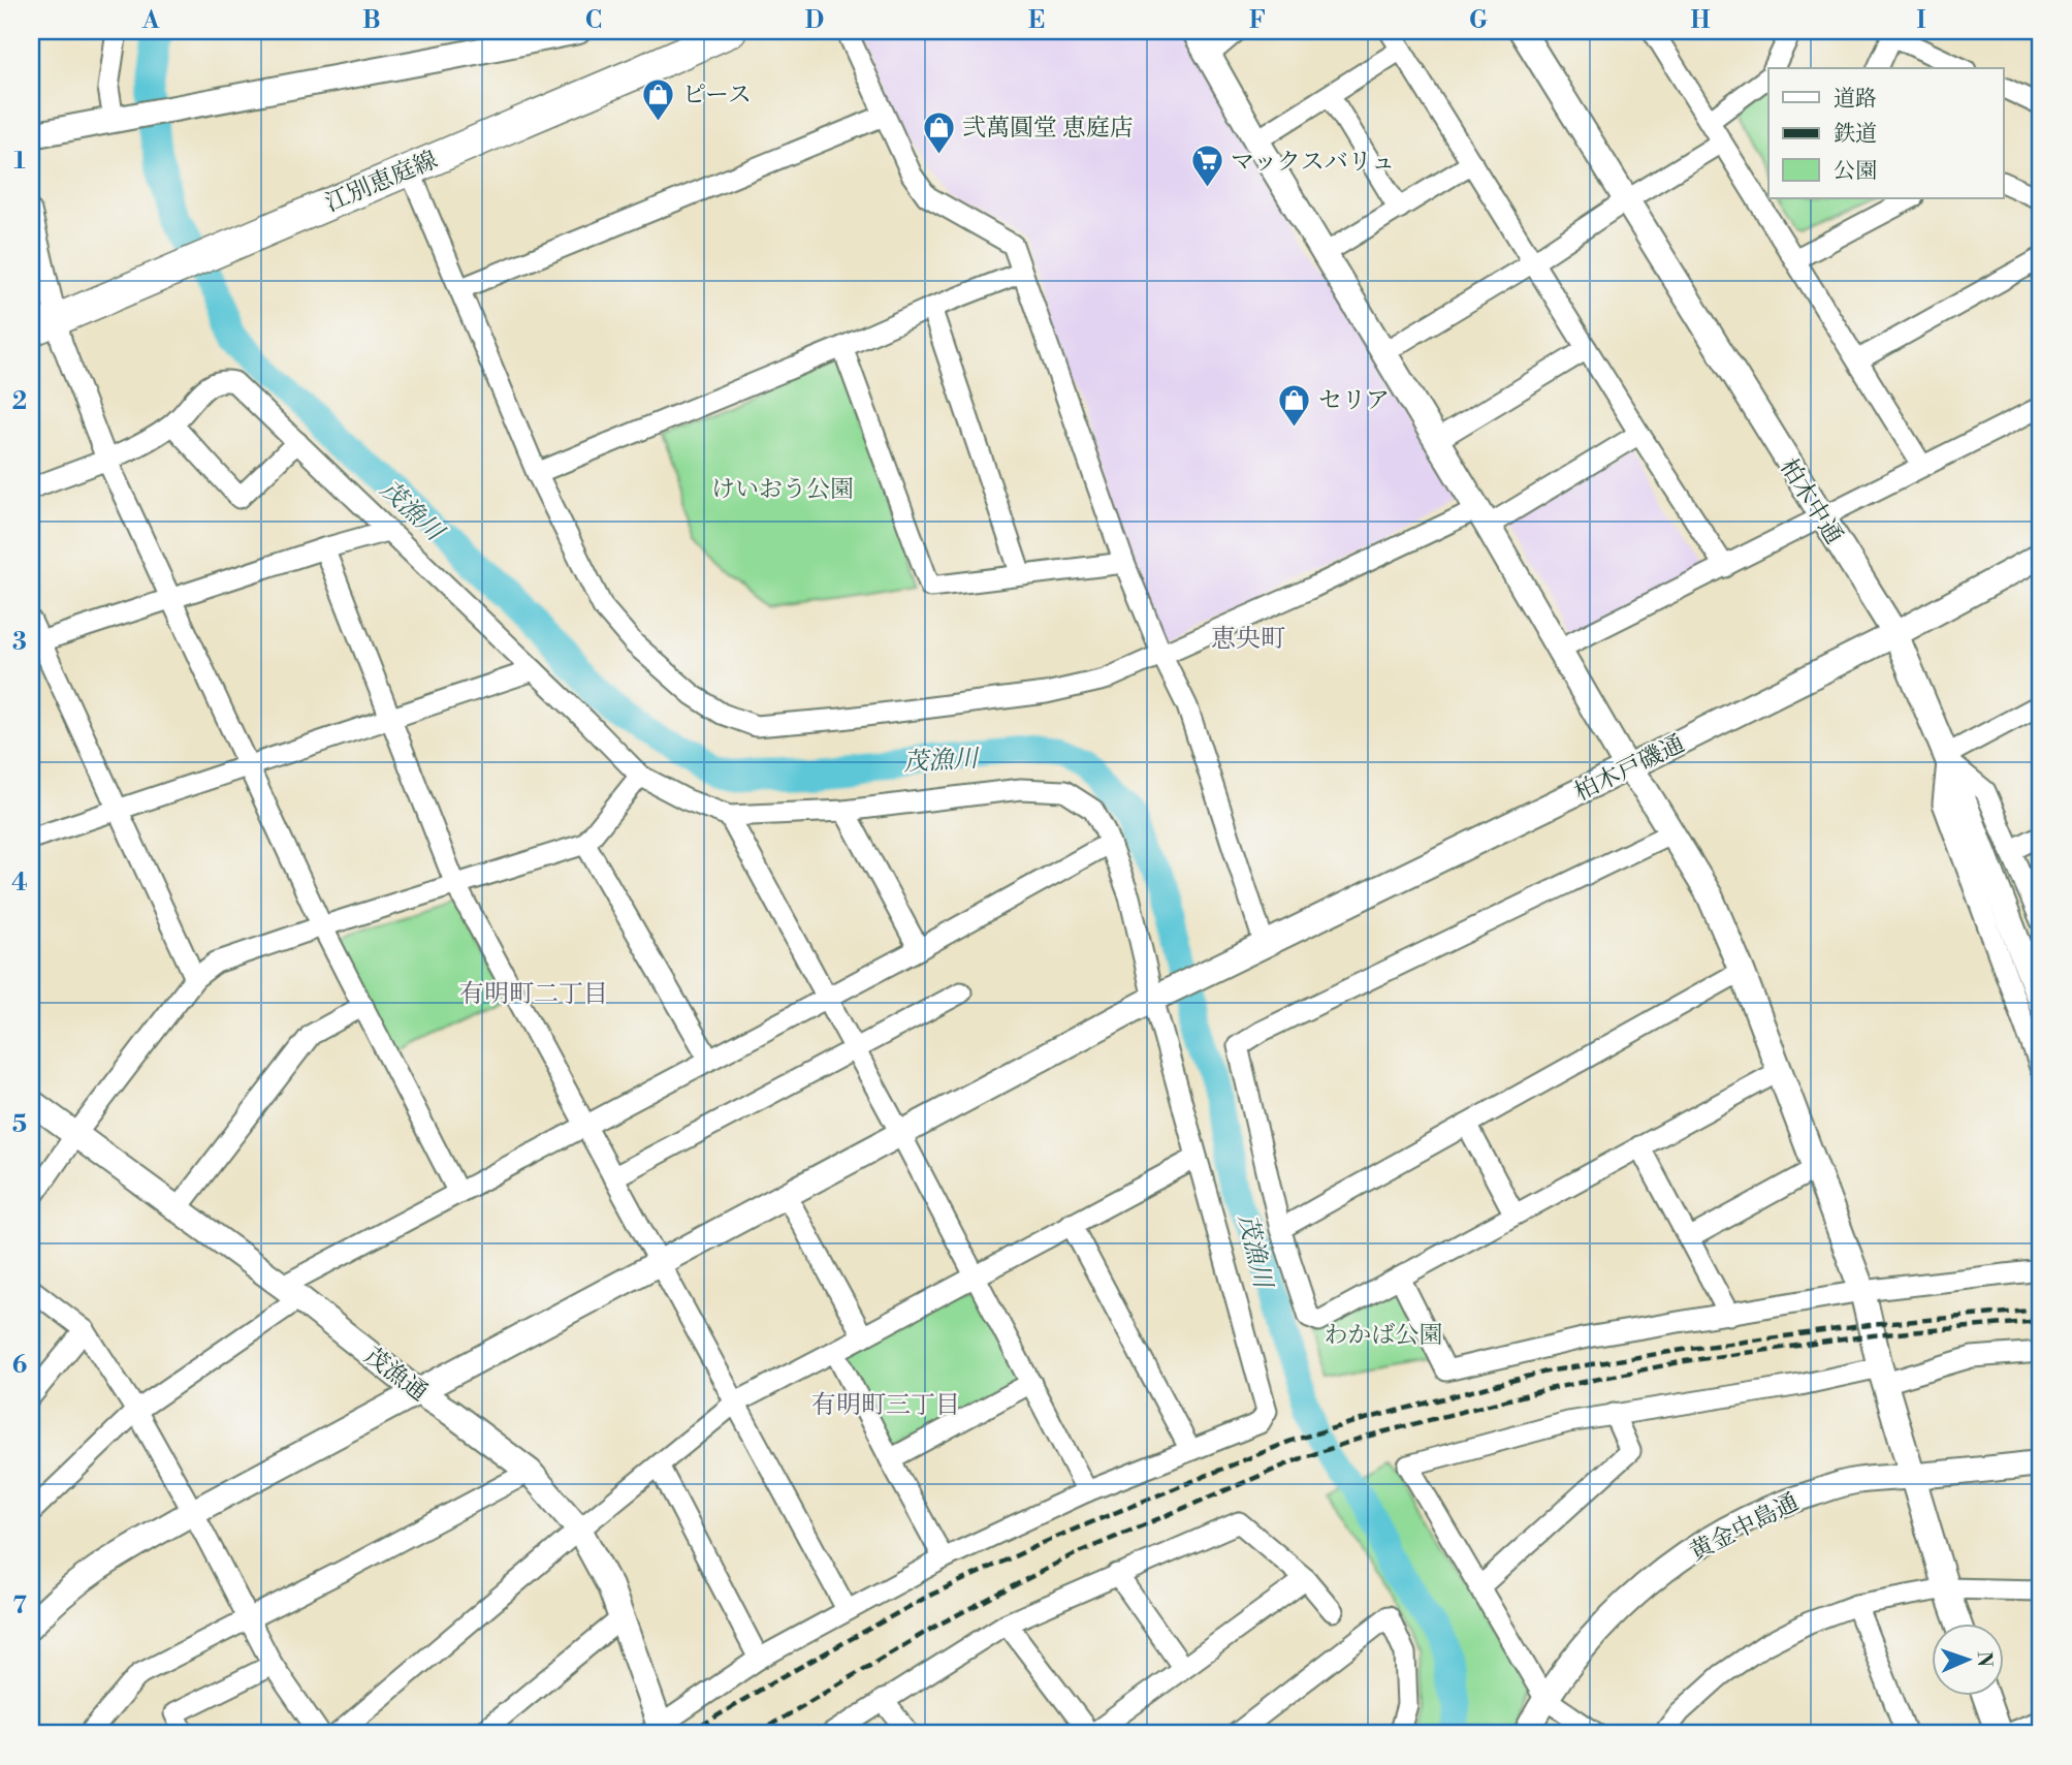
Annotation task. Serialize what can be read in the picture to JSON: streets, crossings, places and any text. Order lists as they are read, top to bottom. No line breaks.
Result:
{"streets":{"main road":["江別恵庭線"],"street":["柏木中通","柏木戸磯通","茂漁通","黄金中島通"]},"crossings":[["柏木中通","柏木戸磯通"],["柏木戸磯通","茂漁通"]],"districts":["恵央町","有明町二丁目","有明町三丁目"],"water":["茂漁川"],"parks":["けいおう公園","わかば公園"],"places":{"shop":["ピース","弐萬圓堂 恵庭店","セリア"],"supermarket":["マックスバリュ"]},"legend":["道路","鉄道","公園"],"north":"right","grid":{"columns":["A","B","C","D","E","F","G","H","I"],"rows":["1","2","3","4","5","6","7"]}}
